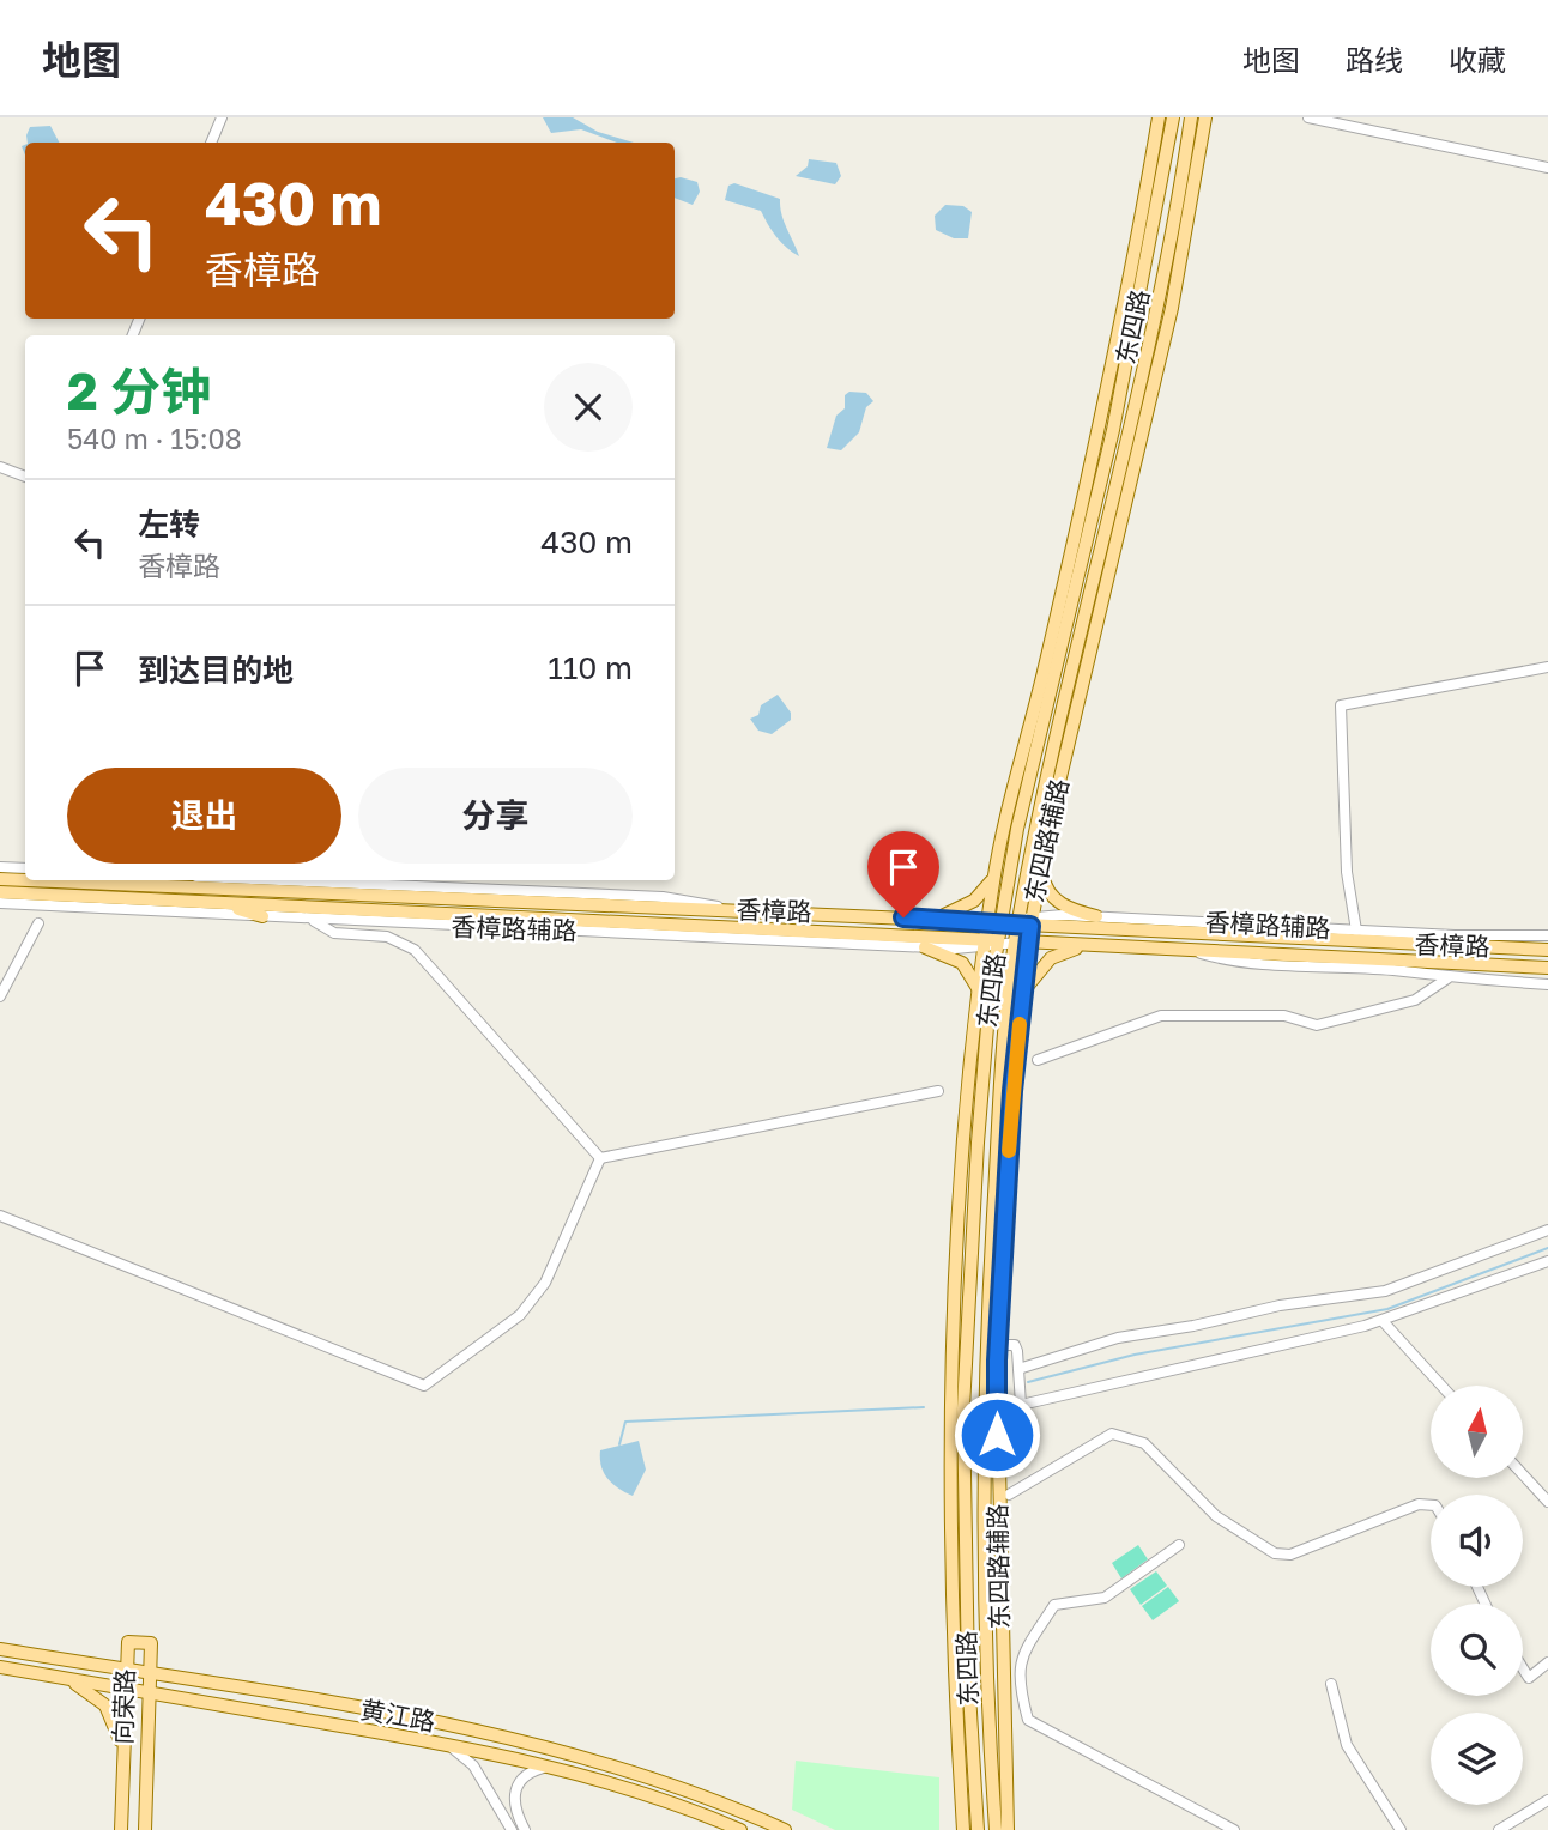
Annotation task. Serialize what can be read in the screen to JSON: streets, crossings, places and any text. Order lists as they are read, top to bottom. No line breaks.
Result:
{"streets":{"main road":["东四路","东四路辅路","香樟路","向荣路","黄江路"],"street":["香樟路辅路"]},"crossings":[["东四路","东四路辅路"],["东四路","香樟路"],["东四路","香樟路辅路"],["东四路辅路","香樟路"],["东四路辅路","香樟路辅路"],["香樟路","香樟路辅路"],["向荣路","黄江路"]],"north":"top","page":{"header":"地图","nav":["地图","路线","收藏"],"turn":["430 m","香樟路"],"heading":["2 分钟","540 m · 15:08"],"list":[{"name":"左转","note":"香樟路","value":"430 m"},{"name":"到达目的地","value":"110 m"}],"buttons":["退出","分享"]}}
